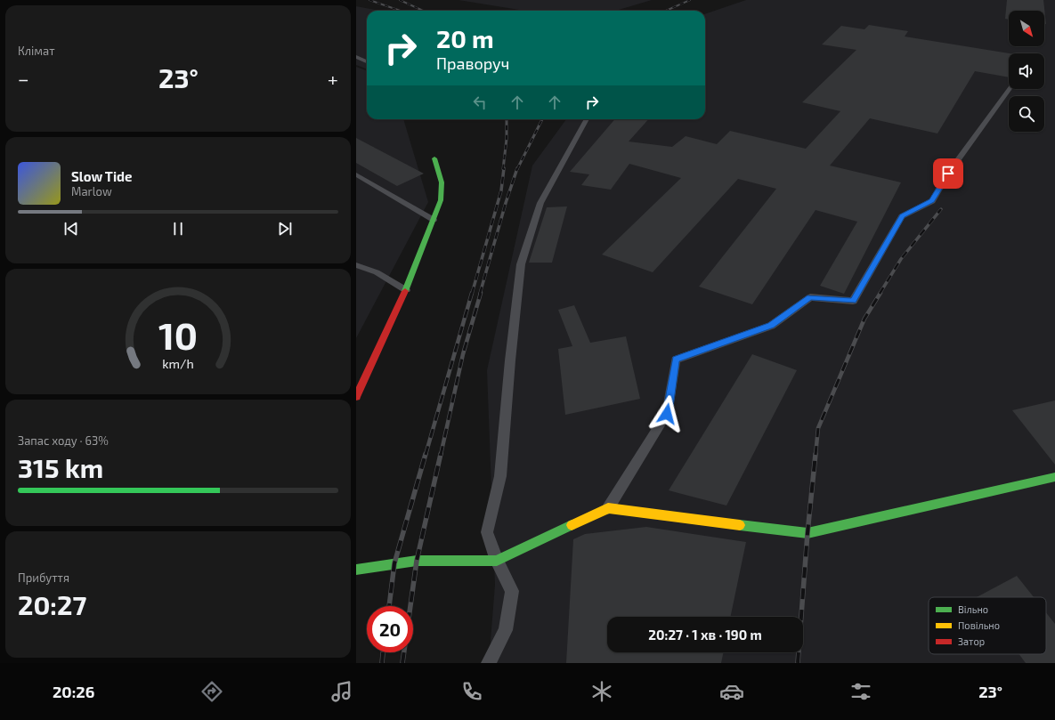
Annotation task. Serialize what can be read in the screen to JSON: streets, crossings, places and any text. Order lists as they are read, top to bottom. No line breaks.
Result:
{"legend":["Вільно","Повільно","Затор"],"north":"bottom right","page":{"tile":["Клімат",["Запас ходу · 63%","315 km"],["Прибуття","20:27"]],"turn":["20 m","Праворуч"],"heat":["−","23°","+"],"song":["Slow Tide","Marlow"],"limit":"20","trip":"20:27 · 1 хв · 190 m","tabs":["20:26","23°"],"gauge":["10","km/h"]}}
